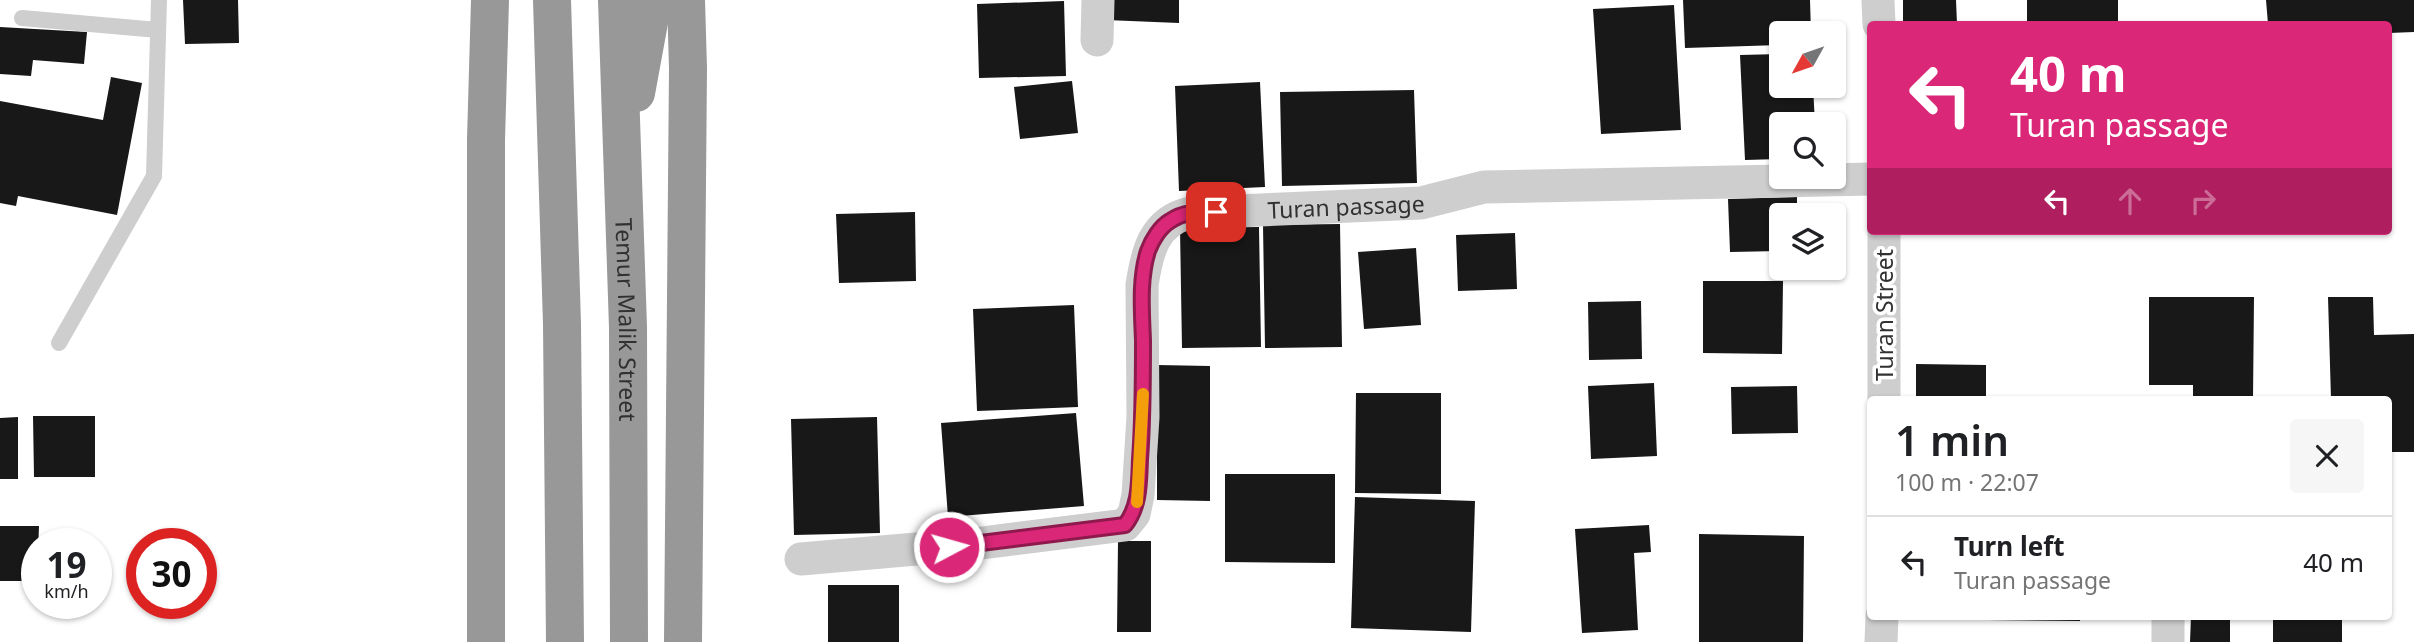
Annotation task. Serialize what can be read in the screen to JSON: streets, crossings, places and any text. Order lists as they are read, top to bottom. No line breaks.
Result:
{"streets":{"highway":["Temur Malik Street"],"street":["Turan passage","Turan Street"]},"north":"bottom left","page":{"turn":["40 m","Turan passage"],"heading":["1 min","100 m · 22:07"],"list":[{"name":"Turn left","note":"Turan passage","value":"40 m"}],"speed":"19 km/h","limit":"30"}}
